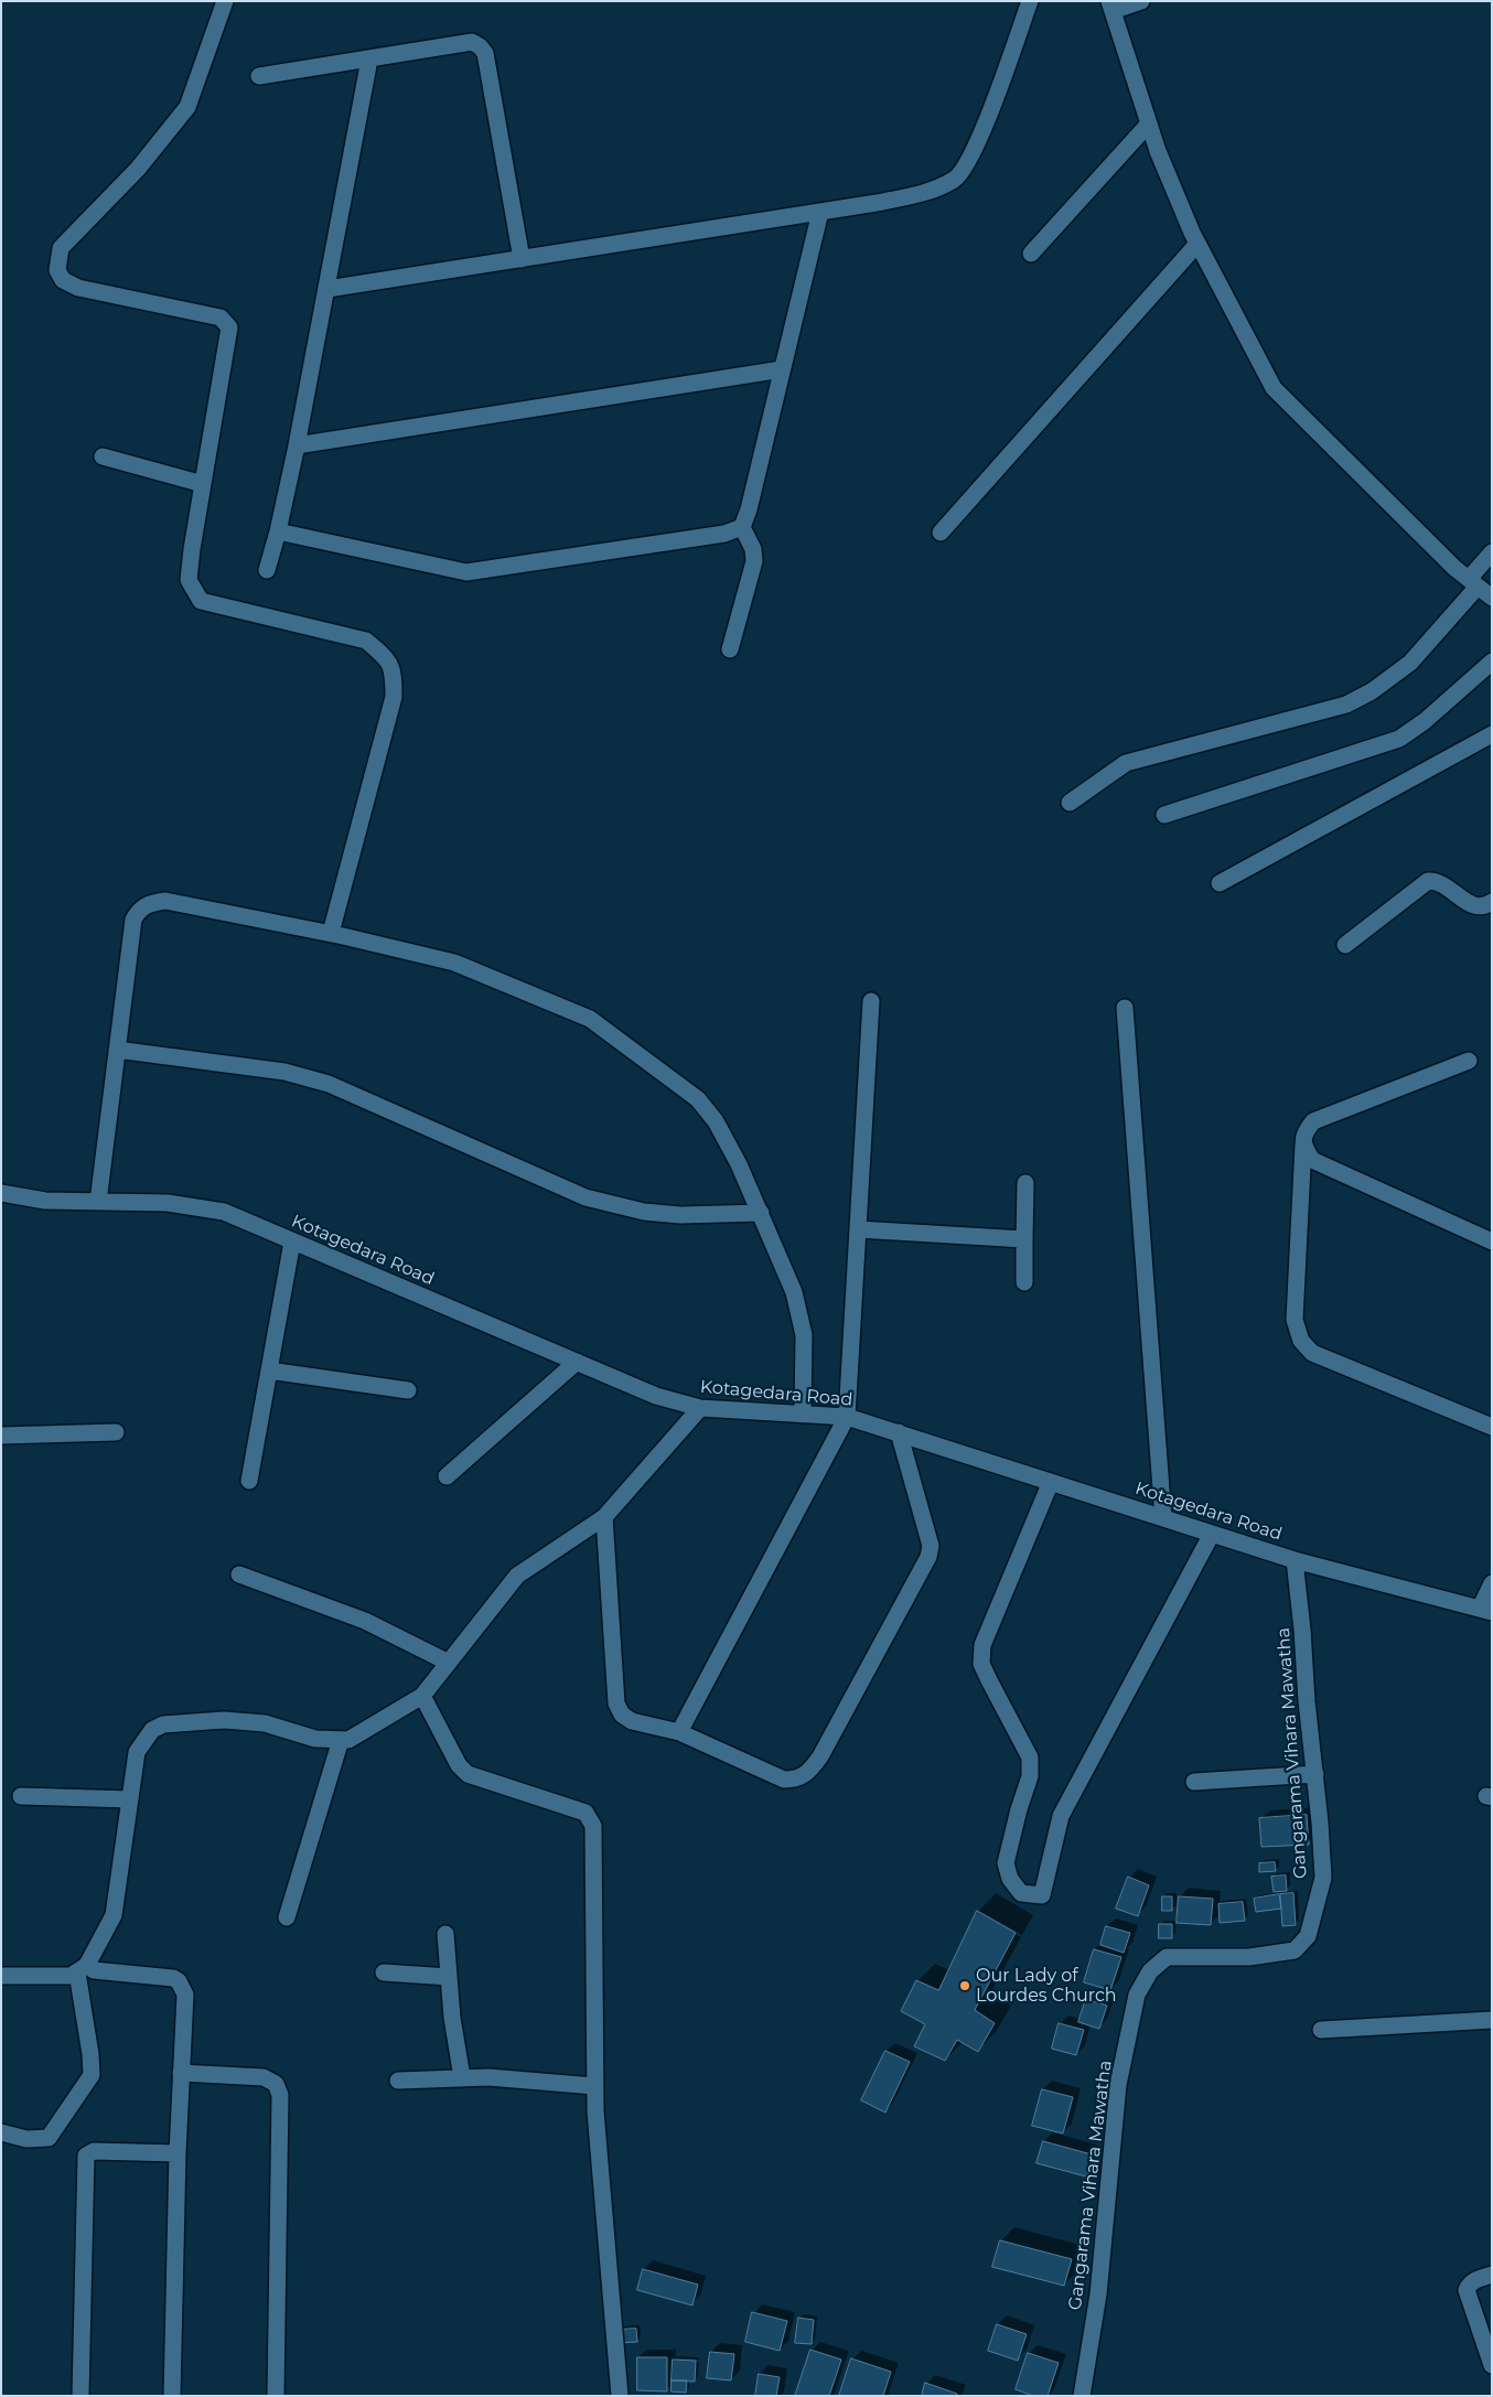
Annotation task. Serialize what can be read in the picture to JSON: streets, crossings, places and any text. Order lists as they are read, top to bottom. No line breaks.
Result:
{"streets":{"street":["Kotagedara Road","Gangarama Vihara Mawatha"]},"crossings":[["Kotagedara Road","Gangarama Vihara Mawatha"]],"places":["Our Lady of Lourdes Church"]}
